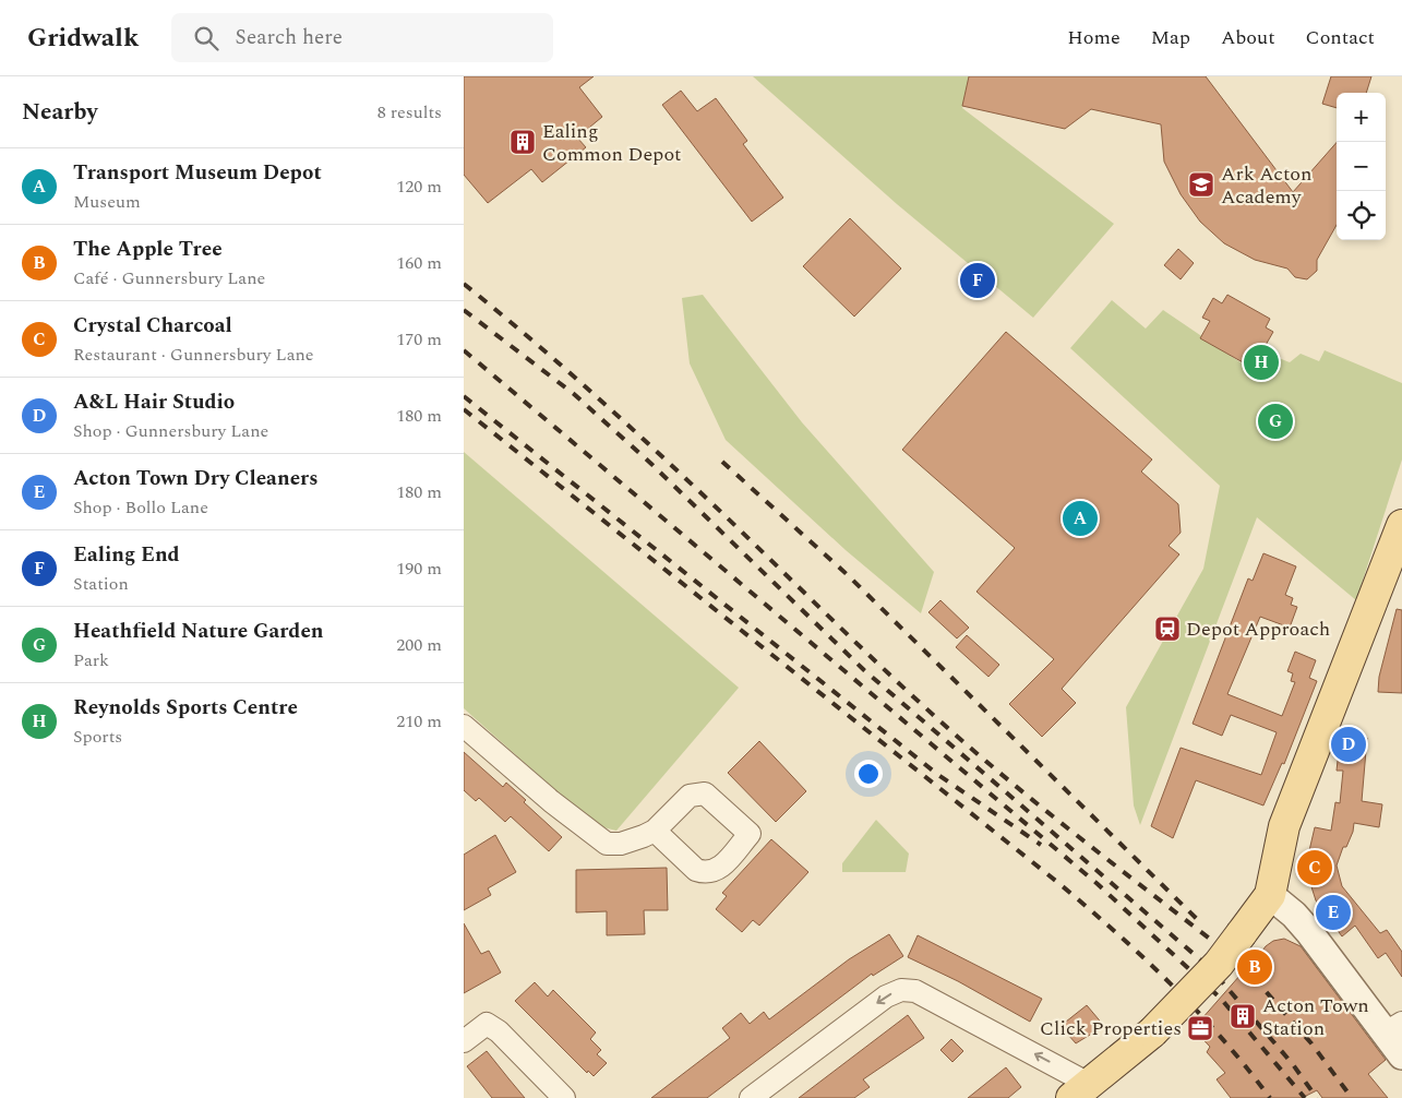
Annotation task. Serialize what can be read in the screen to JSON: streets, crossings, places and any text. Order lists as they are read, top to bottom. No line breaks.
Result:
{"places":{"building":["Ealing Common Depot","Acton Town Station"],"school or university":["Ark Acton Academy"],"station":["Depot Approach"],"office":["Click Properties"]},"page":{"header":"Gridwalk","search":"Search here","nav":["Home","Map","About","Contact"],"heading":["Nearby","8 results"],"map_buttons":["+","−"],"list":[{"mark":"A","name":"Transport Museum Depot","note":"Museum","value":"120 m"},{"mark":"B","name":"The Apple Tree","note":"Café · Gunnersbury Lane","value":"160 m"},{"mark":"C","name":"Crystal Charcoal","note":"Restaurant · Gunnersbury Lane","value":"170 m"},{"mark":"D","name":"A&L Hair Studio","note":"Shop · Gunnersbury Lane","value":"180 m"},{"mark":"E","name":"Acton Town Dry Cleaners","note":"Shop · Bollo Lane","value":"180 m"},{"mark":"F","name":"Ealing End","note":"Station","value":"190 m"},{"mark":"G","name":"Heathfield Nature Garden","note":"Park","value":"200 m"},{"mark":"H","name":"Reynolds Sports Centre","note":"Sports","value":"210 m"}],"pins":["F","H","G","A","D","C","E","B"]}}
